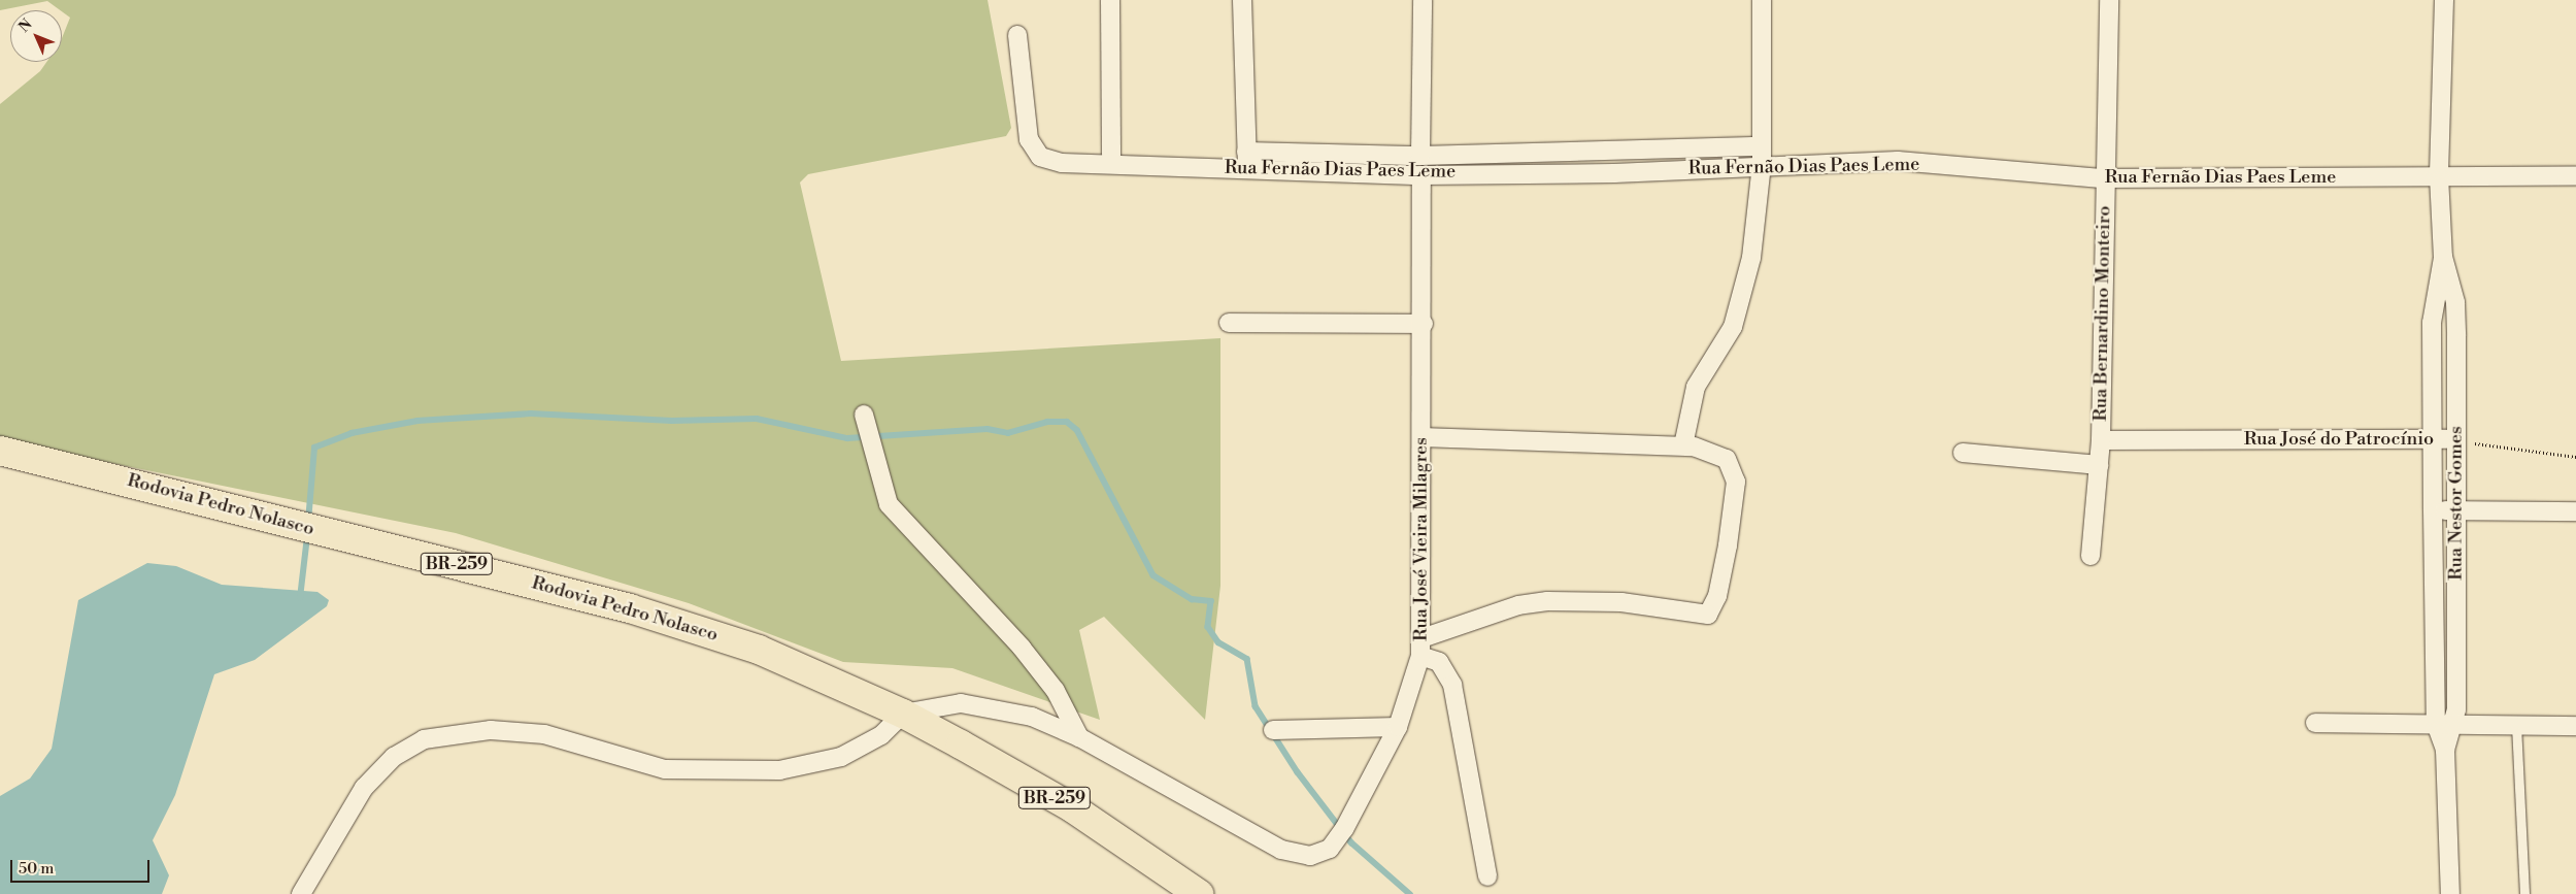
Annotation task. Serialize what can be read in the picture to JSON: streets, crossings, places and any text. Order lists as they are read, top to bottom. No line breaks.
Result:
{"streets":{"highway":["Rodovia Pedro Nolasco","BR-259"],"street":["Rua Fernão Dias Paes Leme","Rua Bernardino Monteiro","Rua José do Patrocínio","Rua Nestor Gomes","Rua José Vieira Milagres"]},"crossings":[["Rua Fernão Dias Paes Leme","Rua Bernardino Monteiro"],["Rua Fernão Dias Paes Leme","Rua Nestor Gomes"],["Rua Fernão Dias Paes Leme","Rua José Vieira Milagres"],["Rua Bernardino Monteiro","Rua José do Patrocínio"],["Rua José do Patrocínio","Rua Nestor Gomes"],["Rodovia Pedro Nolasco","Rua José Vieira Milagres"]],"scale_bar":"50 m","north":"top left"}
